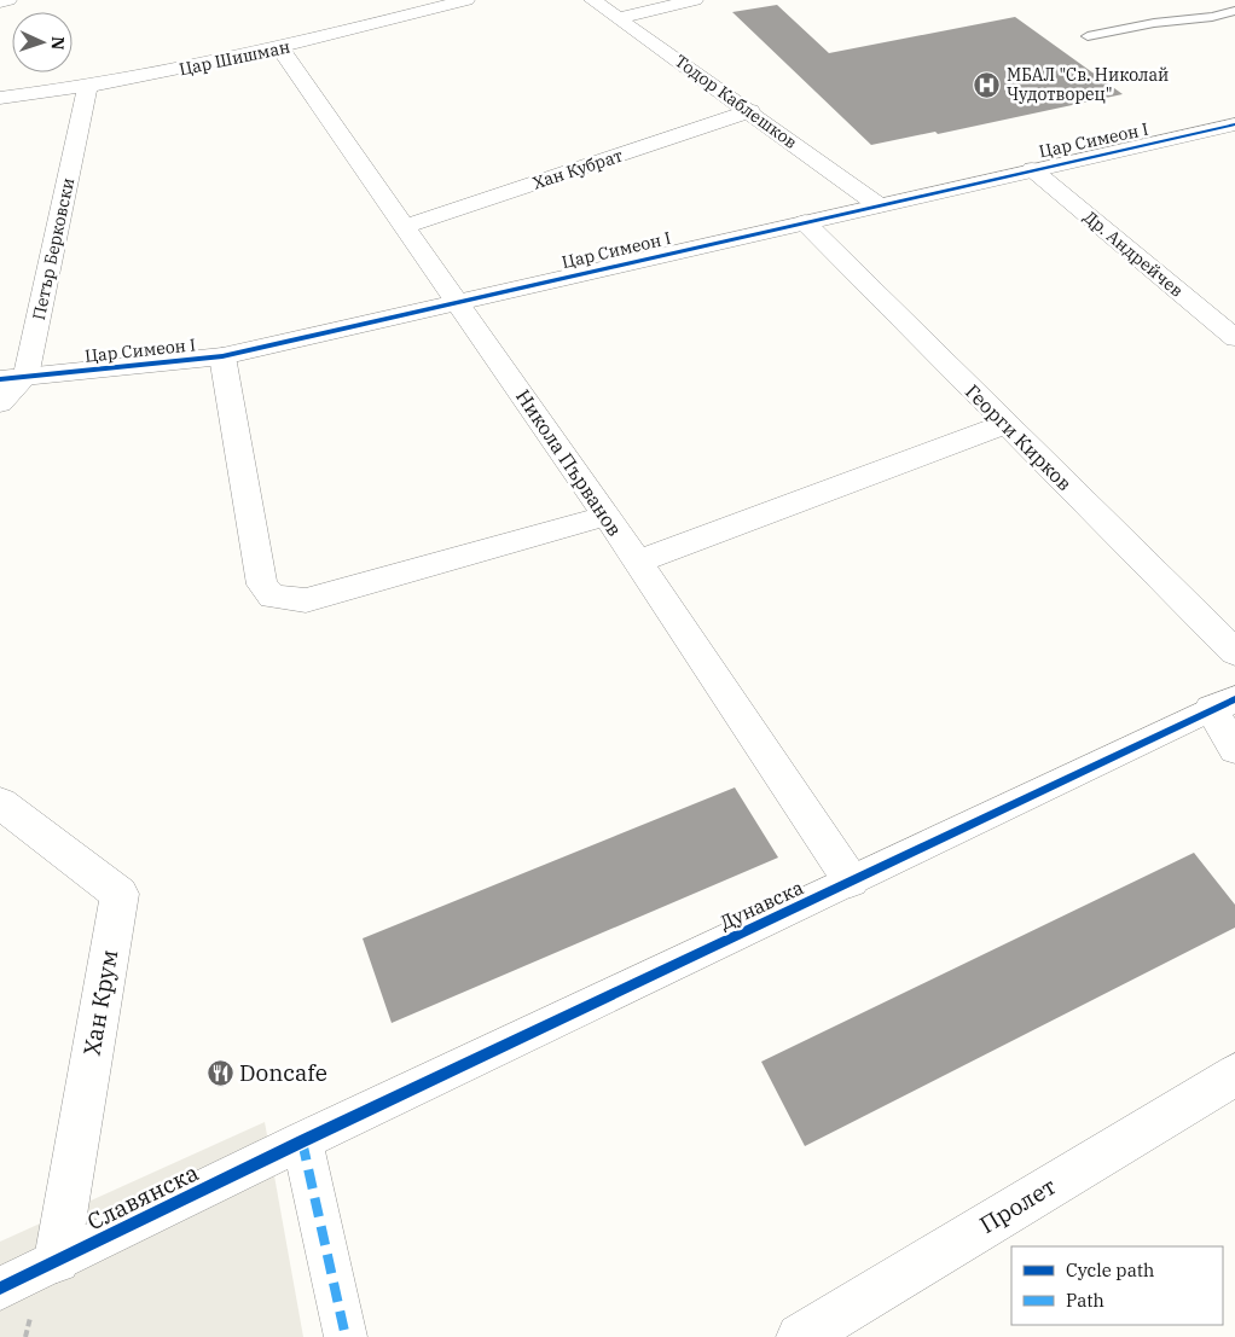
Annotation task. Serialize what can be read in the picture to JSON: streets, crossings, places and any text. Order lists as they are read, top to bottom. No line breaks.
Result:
{"streets":{"street":["Цар Шишман","Тодор Каблешков","Цар Симеон I","Хан Кубрат","Петър Берковски","Др. Андрейчев","Георги Кирков","Никола Първанов","Дунавска","Хан Крум","Славянска","Пролет"]},"crossings":[["Цар Шишман","Петър Берковски"],["Цар Шишман","Никола Първанов"],["Тодор Каблешков","Цар Симеон I"],["Тодор Каблешков","Хан Кубрат"],["Цар Симеон I","Петър Берковски"],["Цар Симеон I","Др. Андрейчев"],["Цар Симеон I","Георги Кирков"],["Цар Симеон I","Никола Първанов"],["Хан Кубрат","Никола Първанов"],["Никола Първанов","Дунавска"],["Дунавска","Славянска"],["Хан Крум","Славянска"]],"places":{"hospital":["МБАЛ \"Св. Николай Чудотворец\""],"restaurant":["Doncafe"]},"legend":["Cycle path","Path"],"north":"right"}
